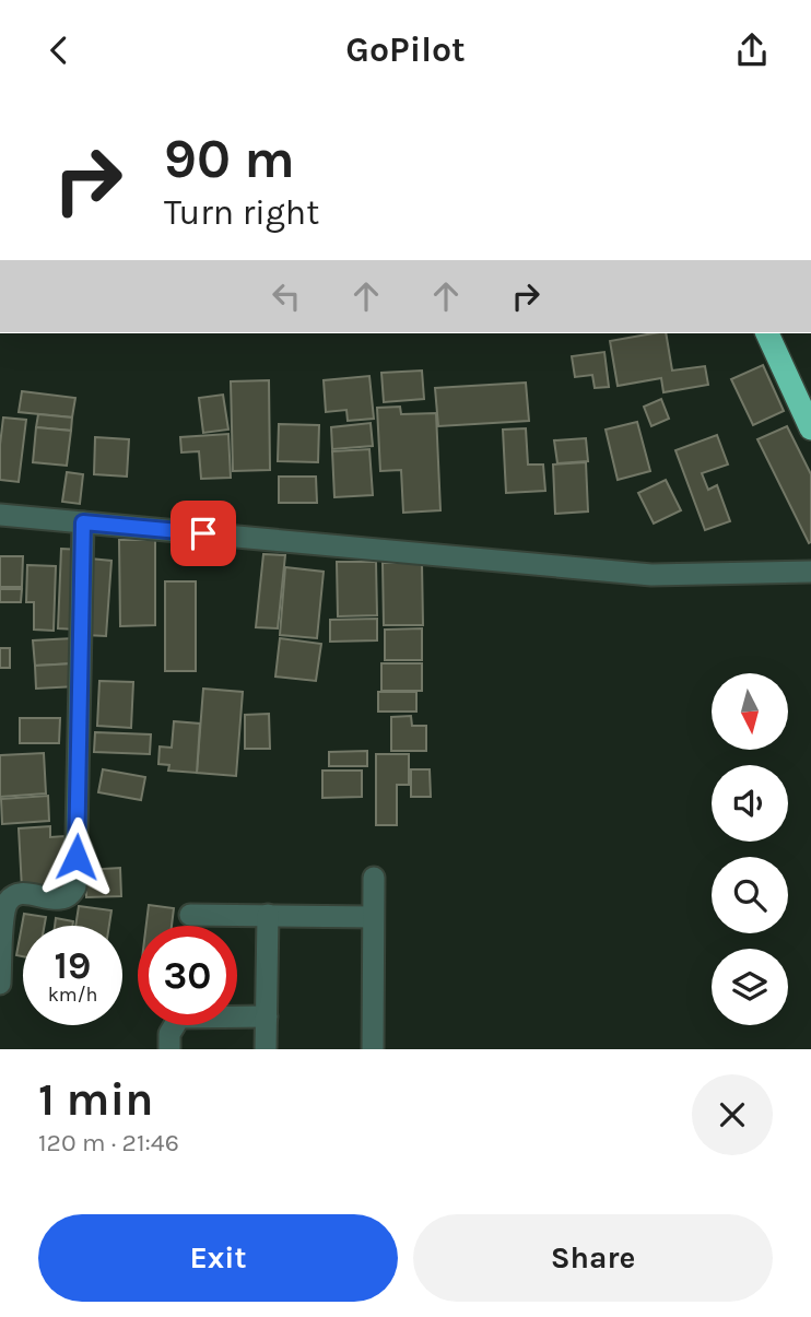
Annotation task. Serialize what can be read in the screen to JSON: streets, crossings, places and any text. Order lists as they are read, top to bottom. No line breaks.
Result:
{"north":"bottom","page":{"header":"GoPilot","turn":["90 m","Turn right"],"speed":"19 km/h","limit":"30","heading":["1 min","120 m · 21:46"],"buttons":["Exit","Share"]}}
